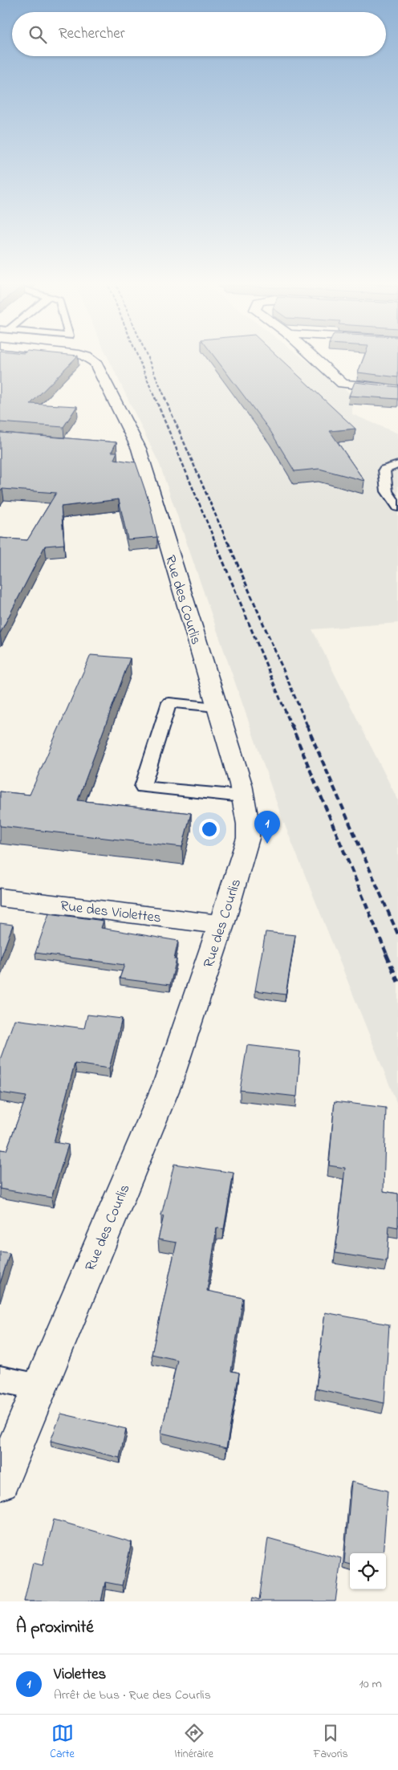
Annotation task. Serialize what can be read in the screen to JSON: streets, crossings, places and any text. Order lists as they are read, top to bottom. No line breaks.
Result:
{"streets":{"street":["Rue des Courlis","Rue des Violettes"]},"crossings":[["Rue des Courlis","Rue des Violettes"]],"page":{"search":"Rechercher","pins":"1","heading":"À proximité","list":[{"mark":"1","name":"Violettes","note":"Arrêt de bus · Rue des Courlis","value":"10 m"}],"nav":["Carte","Itinéraire","Favoris"]}}
